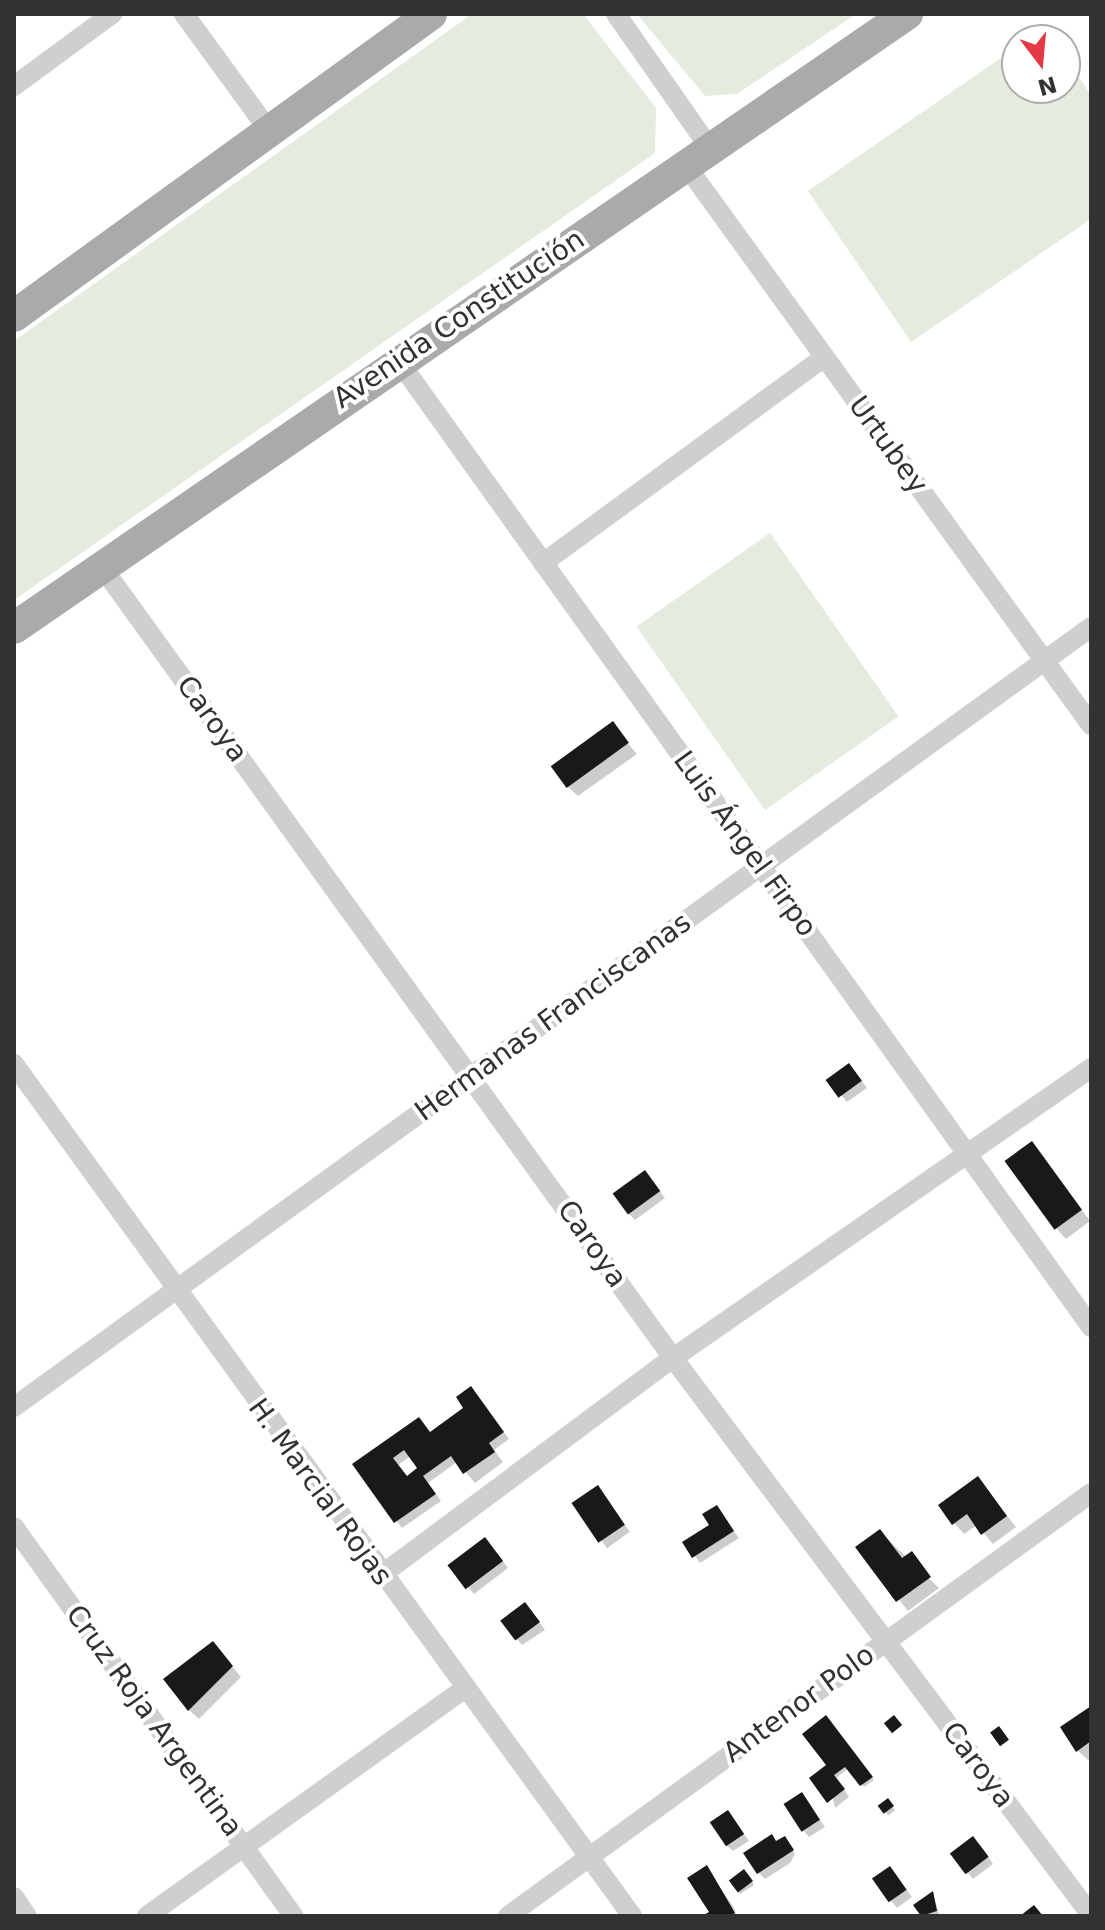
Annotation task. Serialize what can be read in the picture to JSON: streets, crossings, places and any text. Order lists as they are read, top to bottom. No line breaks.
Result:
{"streets":{"main road":["Avenida Constitución"],"street":["Urtubey","Caroya","Luis Ángel Firpo","Hermanas Franciscanas","H. Marcial Rojas","Antenor Polo","Cruz Roja Argentina"]},"crossings":[["Avenida Constitución","Urtubey"],["Avenida Constitución","Caroya"],["Avenida Constitución","Luis Ángel Firpo"],["Urtubey","Hermanas Franciscanas"],["Caroya","Hermanas Franciscanas"],["Caroya","Antenor Polo"],["Luis Ángel Firpo","Hermanas Franciscanas"],["Hermanas Franciscanas","H. Marcial Rojas"],["H. Marcial Rojas","Antenor Polo"]],"north":"bottom"}
